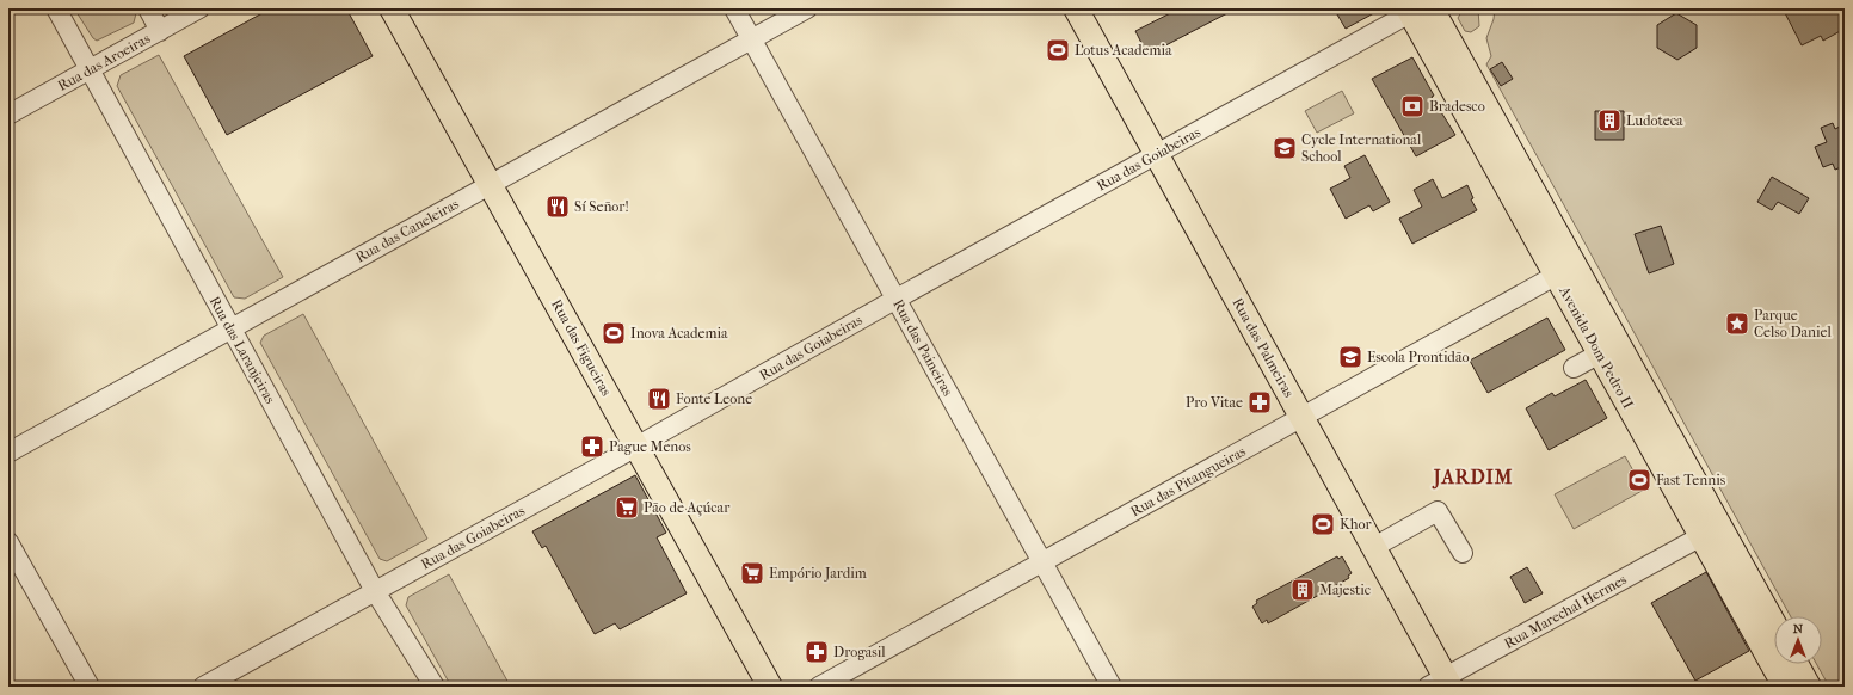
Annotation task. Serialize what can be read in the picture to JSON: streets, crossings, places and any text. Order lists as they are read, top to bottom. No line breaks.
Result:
{"streets":{"main road":["Rua das Figueiras","Rua das Palmeiras","Avenida Dom Pedro II"],"street":["Rua das Aroeiras","Rua das Goiabeiras","Rua das Caneleiras","Rua das Paineiras","Rua das Laranjeiras","Rua das Pitangueiras","Rua Marechal Hermes"]},"crossings":[["Rua das Aroeiras","Rua das Laranjeiras"],["Rua das Goiabeiras","Rua das Figueiras"],["Rua das Goiabeiras","Rua das Paineiras"],["Rua das Goiabeiras","Rua das Palmeiras"],["Rua das Goiabeiras","Avenida Dom Pedro II"],["Rua das Goiabeiras","Rua das Laranjeiras"],["Rua das Caneleiras","Rua das Figueiras"],["Rua das Caneleiras","Rua das Paineiras"],["Rua das Caneleiras","Rua das Laranjeiras"],["Rua das Paineiras","Rua das Pitangueiras"],["Rua das Palmeiras","Rua das Pitangueiras"],["Rua das Palmeiras","Rua Marechal Hermes"],["Avenida Dom Pedro II","Rua das Pitangueiras"],["Avenida Dom Pedro II","Rua Marechal Hermes"]],"districts":["JARDIM"],"places":{"sports":["Lotus Academia","Inova Academia","Fast Tennis","Khor"],"bank":["Bradesco"],"building":["Ludoteca","Majestic"],"school or university":["Cycle International School","Escola Prontidão"],"restaurant":["Sí Señor!","Fonte Leone"],"place":["Parque Celso Daniel"],"pharmacy":["Pro Vitae","Pague Menos","Drogasil"],"supermarket":["Pão de Açúcar","Empório Jardim"]},"north":"top"}
